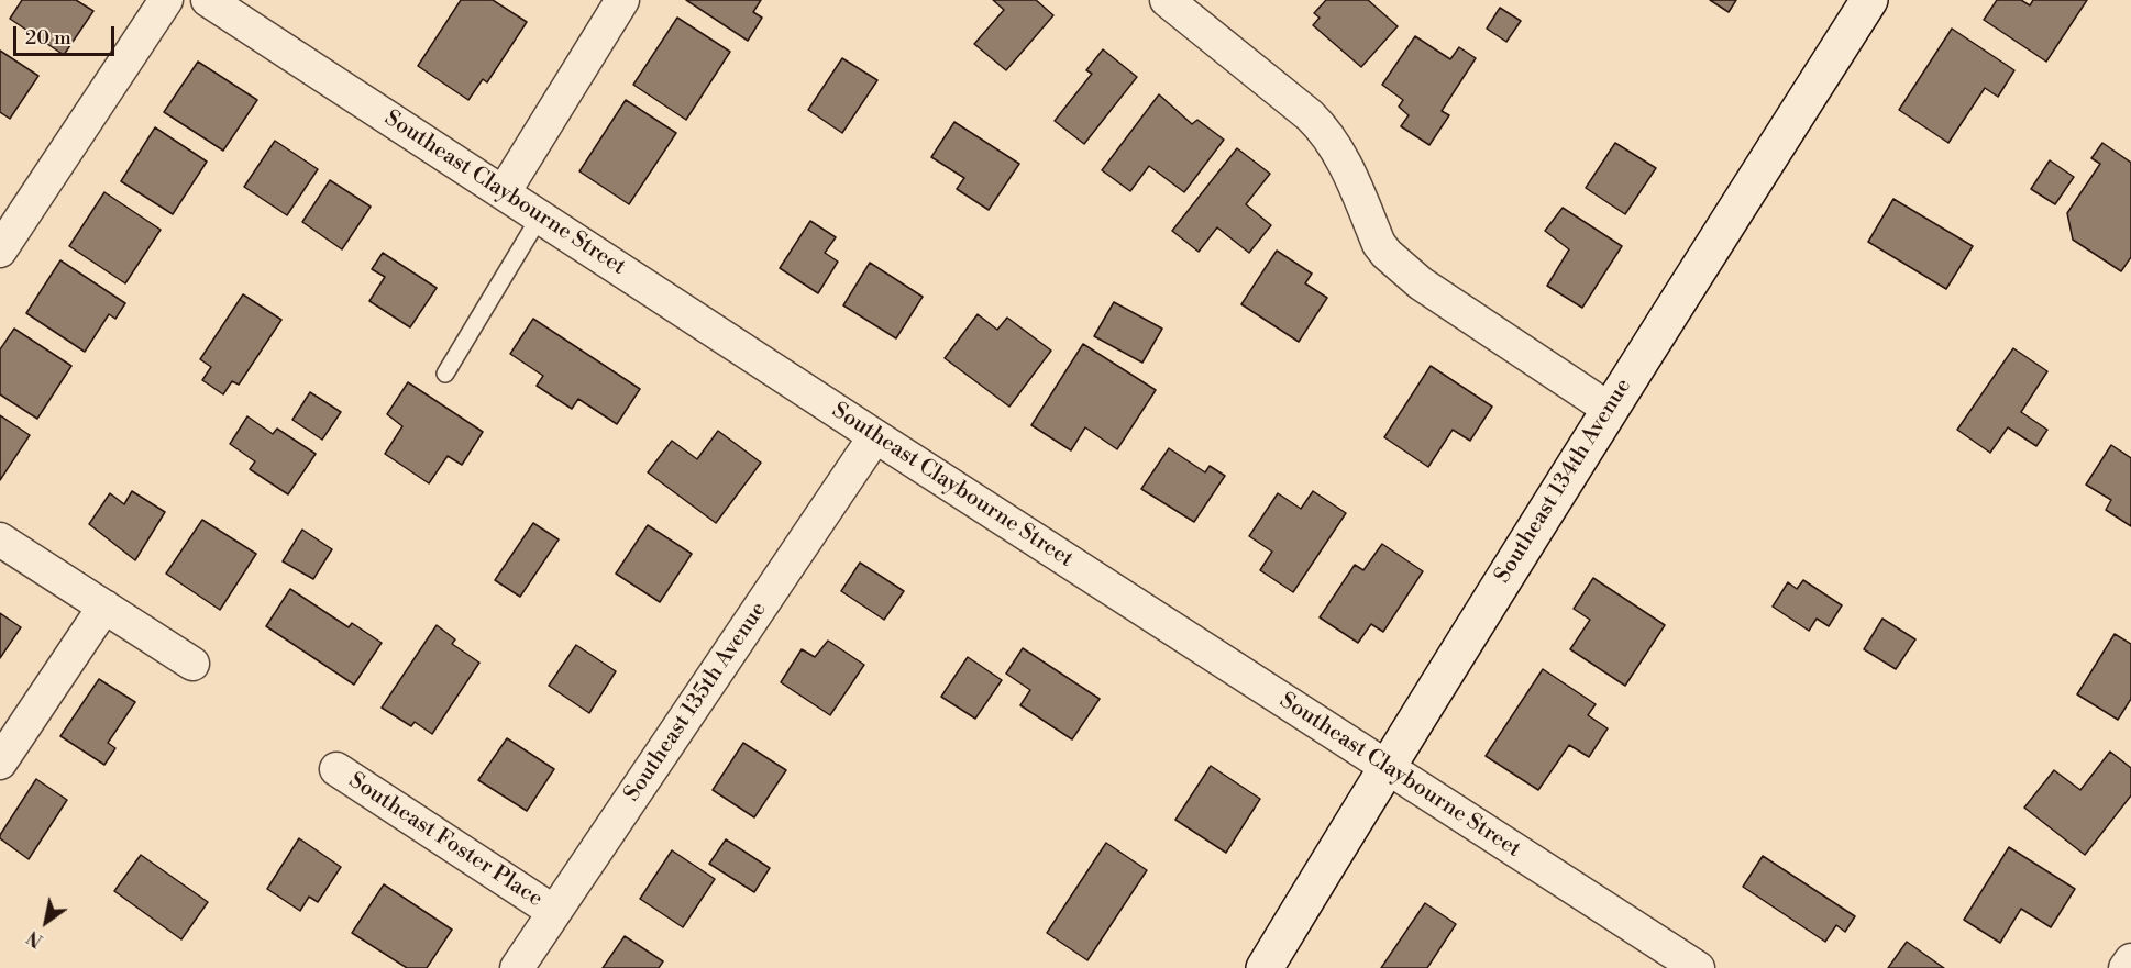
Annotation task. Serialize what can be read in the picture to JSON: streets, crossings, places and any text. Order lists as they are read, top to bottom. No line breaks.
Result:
{"streets":{"street":["Southeast Claybourne Street","Southeast 134th Avenue","Southeast 135th Avenue","Southeast Foster Place"]},"crossings":[["Southeast Claybourne Street","Southeast 134th Avenue"],["Southeast Claybourne Street","Southeast 135th Avenue"],["Southeast 135th Avenue","Southeast Foster Place"]],"scale_bar":"20 m","north":"bottom left"}
